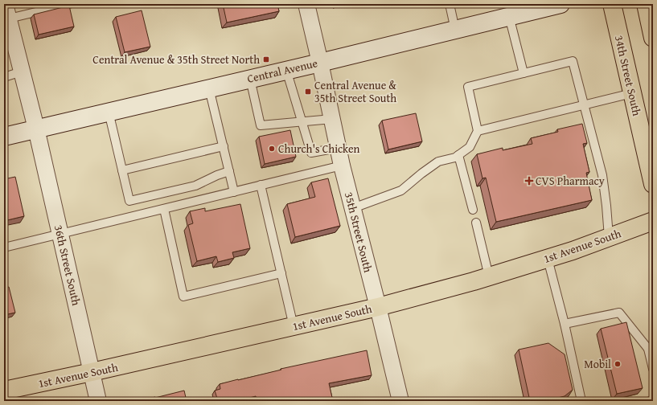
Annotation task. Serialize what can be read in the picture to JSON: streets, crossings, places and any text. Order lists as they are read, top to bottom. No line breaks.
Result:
{"streets":{"main road":["Central Avenue","34th Street South","1st Avenue South"],"street":["35th Street South","36th Street South"]},"crossings":[["Central Avenue","35th Street South"],["Central Avenue","36th Street South"],["35th Street South","1st Avenue South"],["1st Avenue South","36th Street South"]],"places":{"transit":["Central Avenue & 35th Street North","Central Avenue & 35th Street South"],"other":["Church's Chicken","Mobil"],"health":["CVS Pharmacy"]}}
